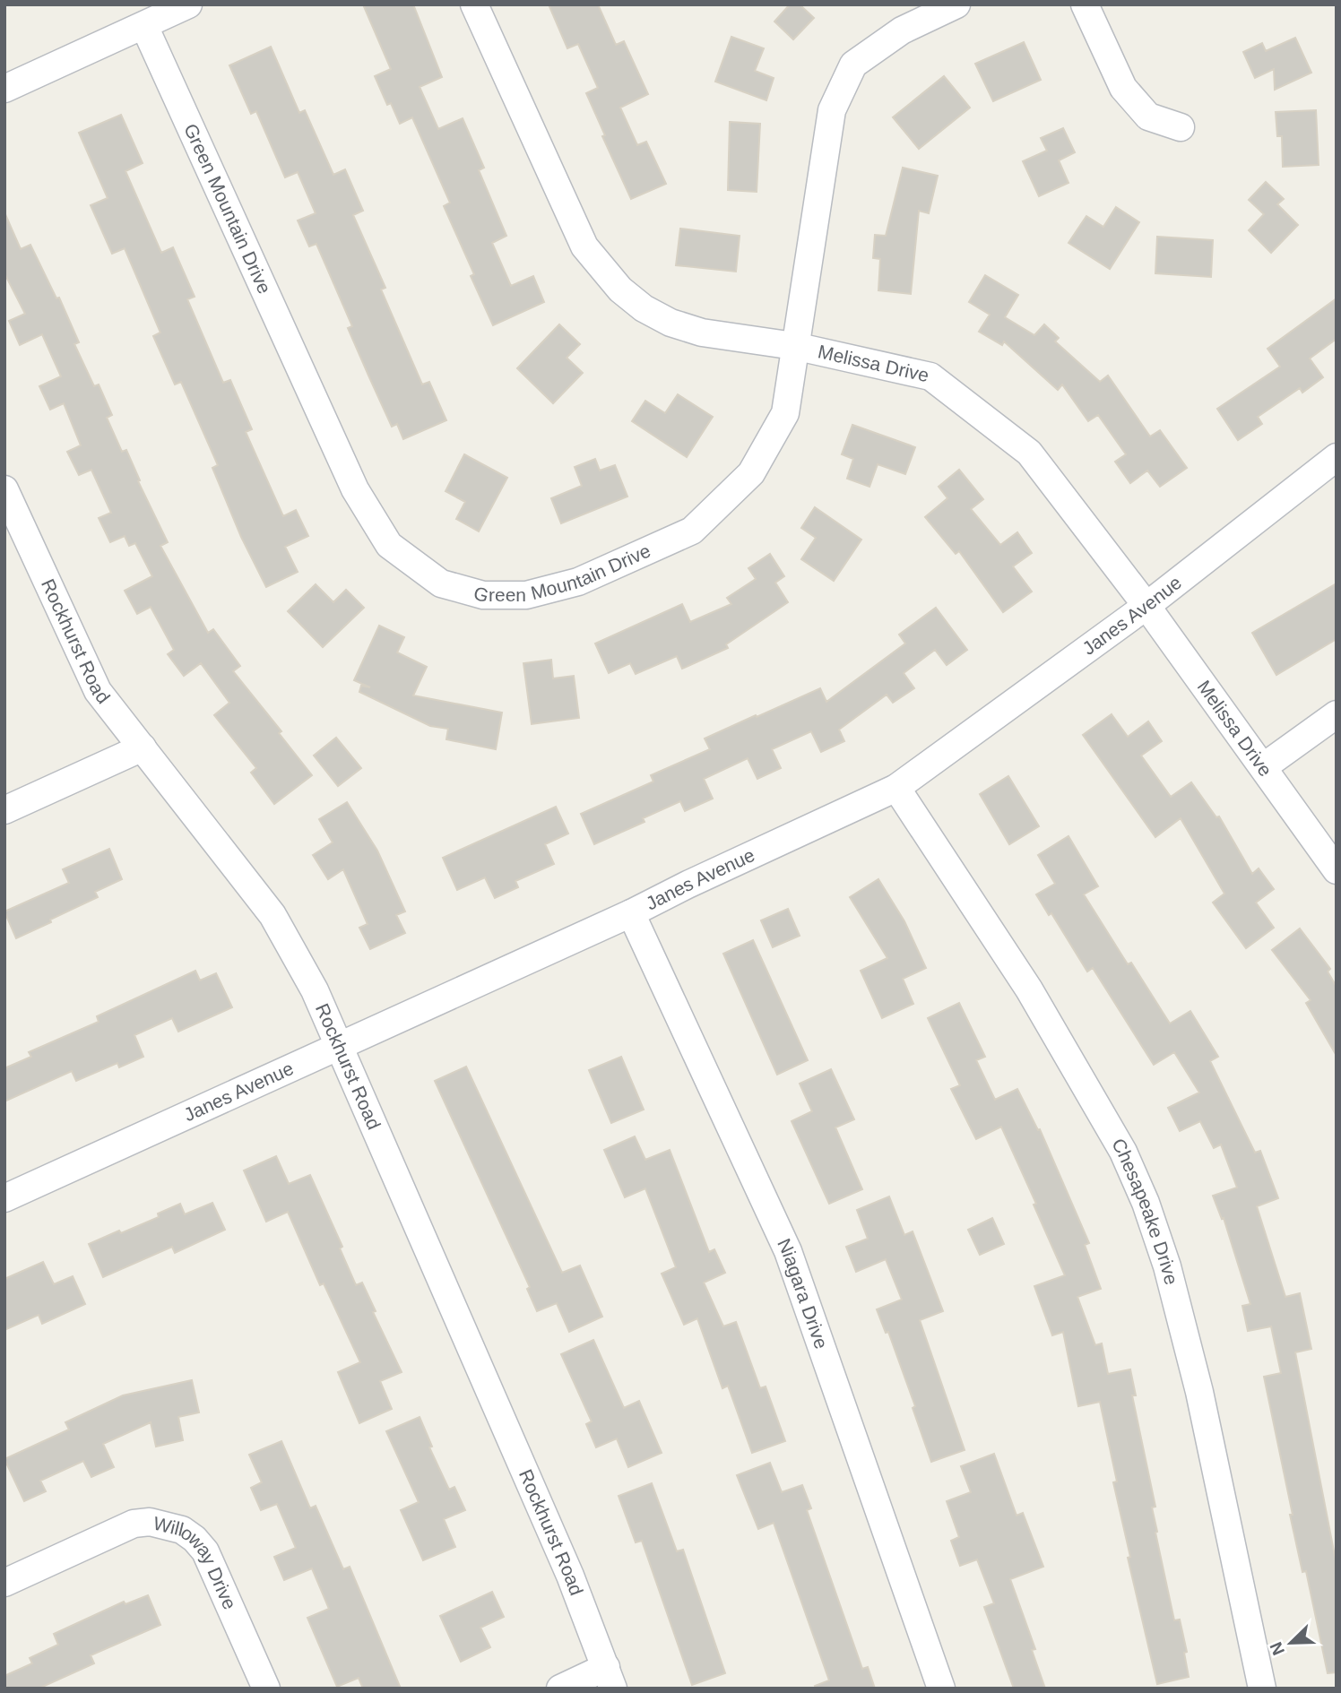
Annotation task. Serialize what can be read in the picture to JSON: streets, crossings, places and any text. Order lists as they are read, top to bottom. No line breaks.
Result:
{"streets":{"street":["Green Mountain Drive","Melissa Drive","Janes Avenue","Rockhurst Road","Chesapeake Drive","Niagara Drive","Willoway Drive"]},"crossings":[["Green Mountain Drive","Melissa Drive"],["Melissa Drive","Janes Avenue"],["Janes Avenue","Rockhurst Road"],["Janes Avenue","Chesapeake Drive"],["Janes Avenue","Niagara Drive"]],"north":"bottom left"}
